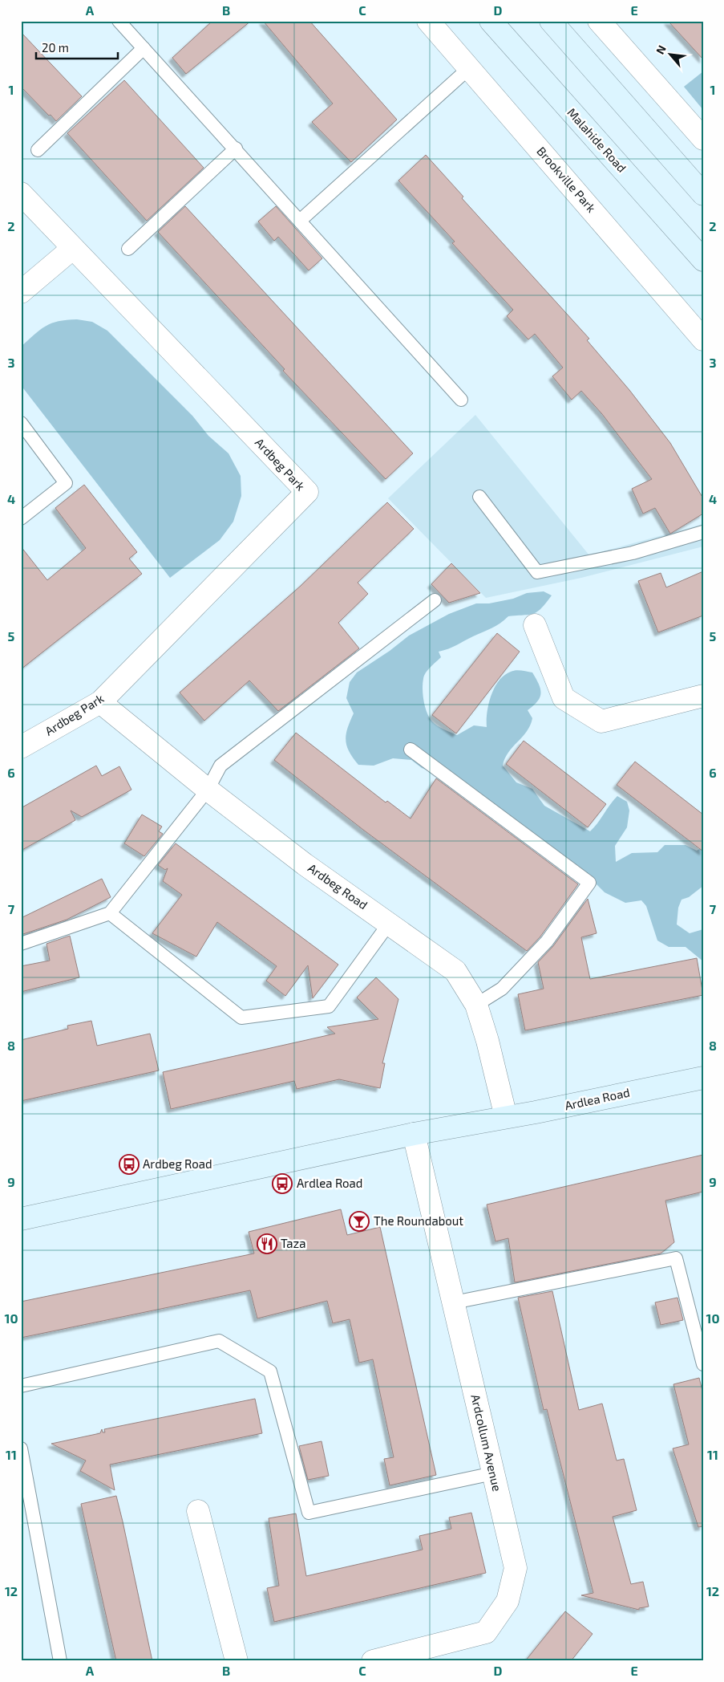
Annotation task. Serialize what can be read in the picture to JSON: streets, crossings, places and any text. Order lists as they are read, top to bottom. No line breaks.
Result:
{"streets":{"street":["Malahide Road","Brookville Park","Ardbeg Park","Ardbeg Road","Ardlea Road","Ardcollum Avenue"]},"crossings":[["Ardbeg Park","Ardbeg Road"],["Ardbeg Road","Ardlea Road"],["Ardlea Road","Ardcollum Avenue"]],"places":{"bus stop":["Ardbeg Road","Ardlea Road"],"bar":["The Roundabout"],"restaurant":["Taza"]},"scale_bar":"20 m","north":"top left","grid":{"columns":["A","B","C","D","E"],"rows":["1","2","3","4","5","6","7","8","9","10","11","12"]}}
